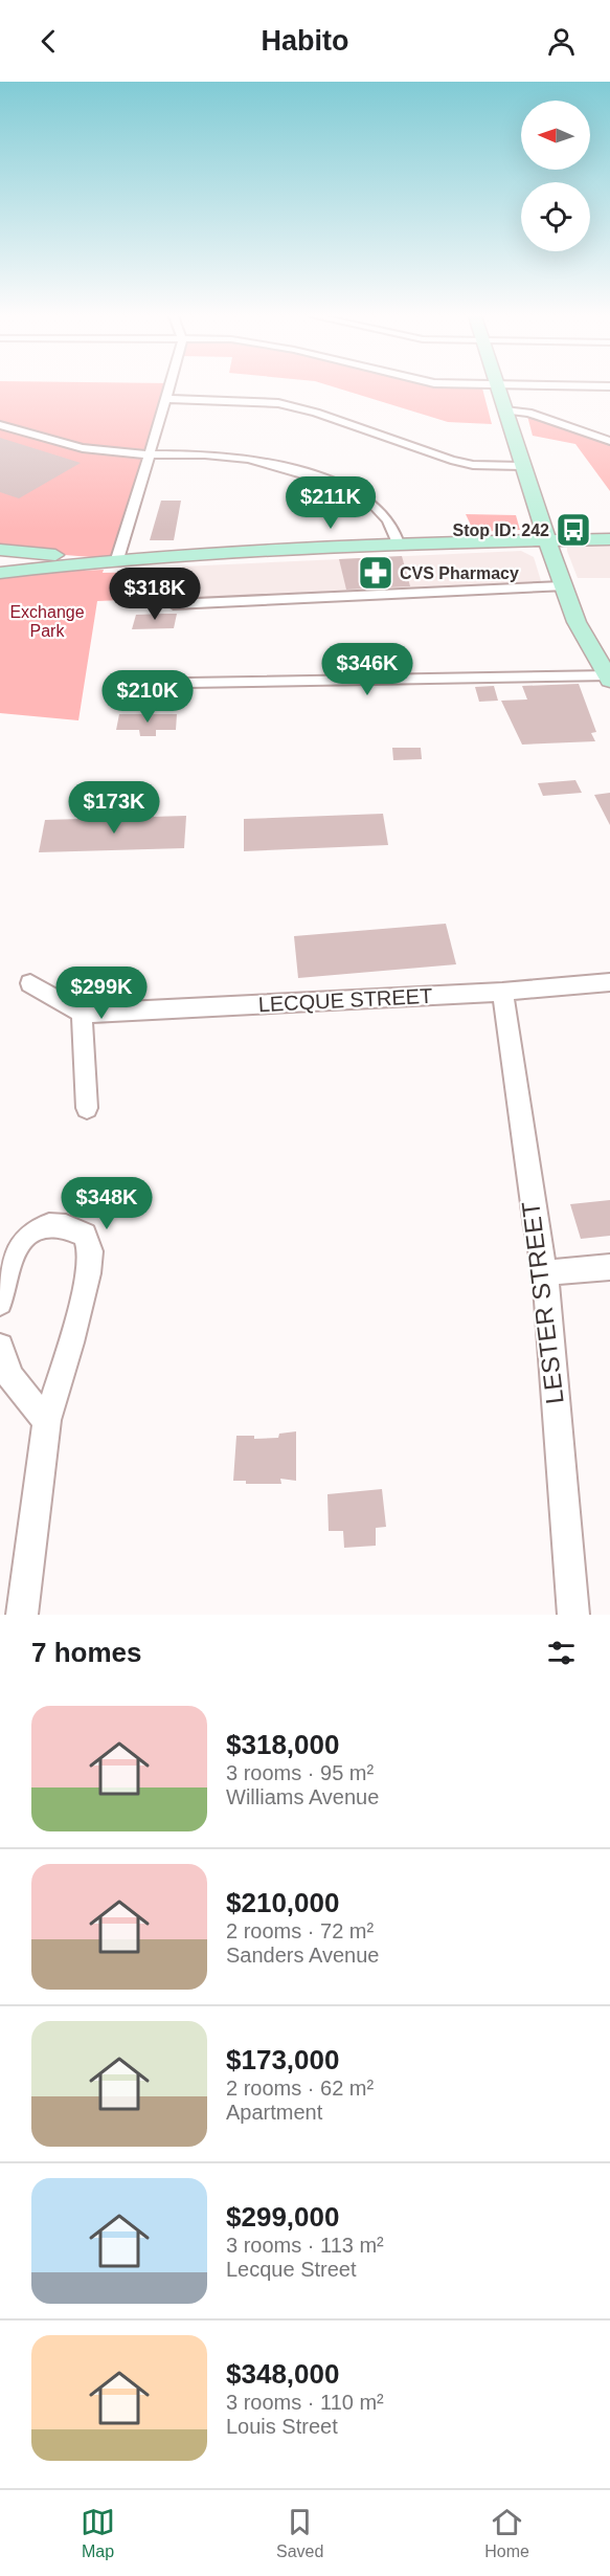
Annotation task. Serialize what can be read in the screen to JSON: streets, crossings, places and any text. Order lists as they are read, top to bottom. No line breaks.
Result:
{"streets":{"street":["LECQUE STREET","LESTER STREET"]},"crossings":[["LECQUE STREET","LESTER STREET"]],"parks":["Exchange Park"],"places":{"bus stop":["Stop ID: 242"],"pharmacy":["CVS Pharmacy"]},"north":"left","page":{"header":"Habito","price":["$211K","$318K","$346K","$210K","$173K","$299K","$348K"],"heading":"7 homes","list":[{"name":"$318,000","note":"3 rooms · 95 m² · Williams Avenue"},{"name":"$210,000","note":"2 rooms · 72 m² · Sanders Avenue"},{"name":"$173,000","note":"2 rooms · 62 m² · Apartment"},{"name":"$299,000","note":"3 rooms · 113 m² · Lecque Street"},{"name":"$348,000","note":"3 rooms · 110 m² · Louis Street"}],"tabs":["Map","Saved","Home"]}}
